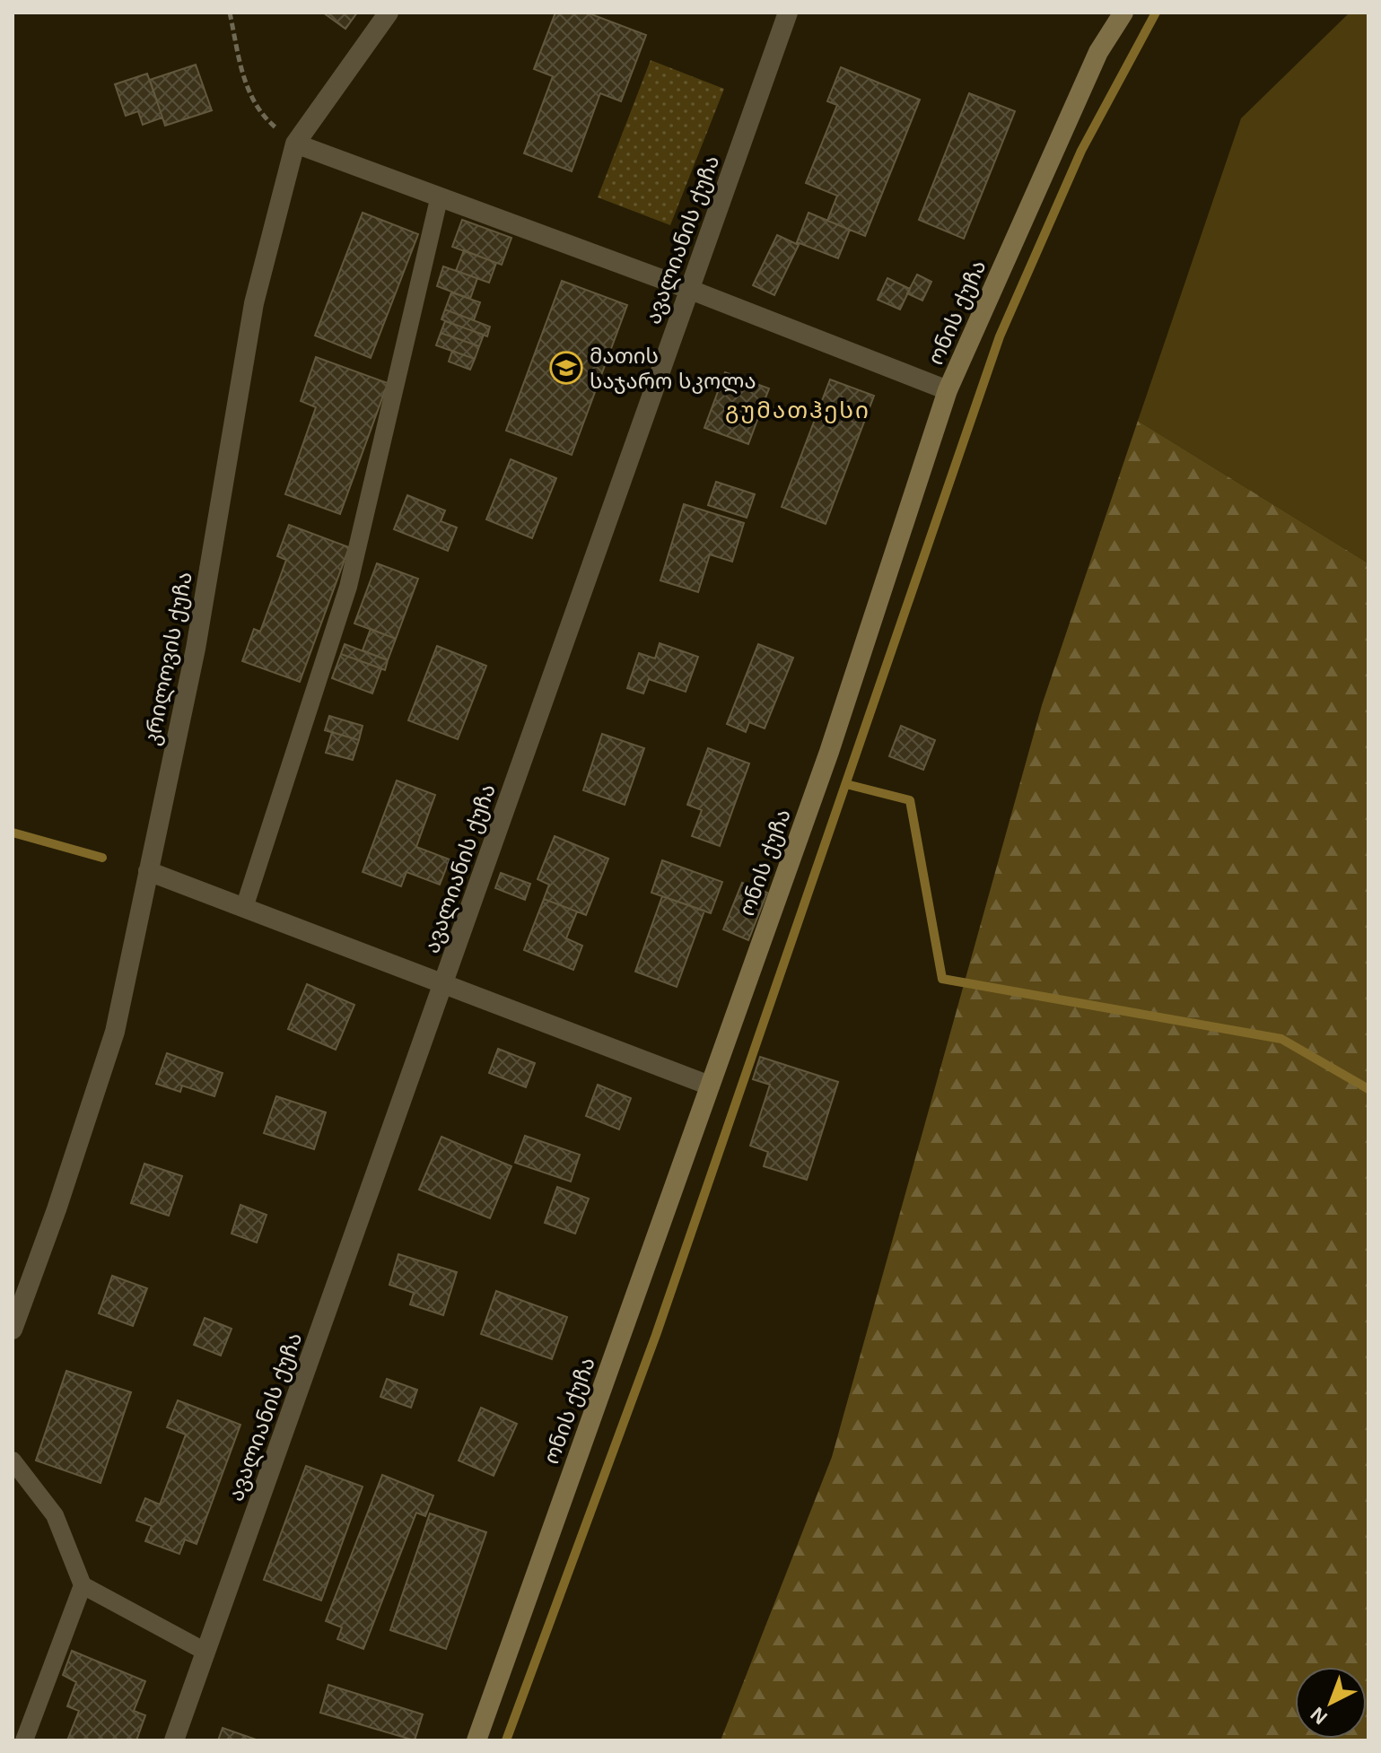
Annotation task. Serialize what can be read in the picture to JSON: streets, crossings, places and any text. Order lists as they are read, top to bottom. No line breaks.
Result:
{"streets":{"main road":["ონის ქუჩა"],"street":["ავალიანის ქუჩა","კრილოვის ქუჩა"]},"districts":["გუმათჰესი"],"places":{"school or university":["მათის საჯარო სკოლა"]},"north":"bottom left"}
